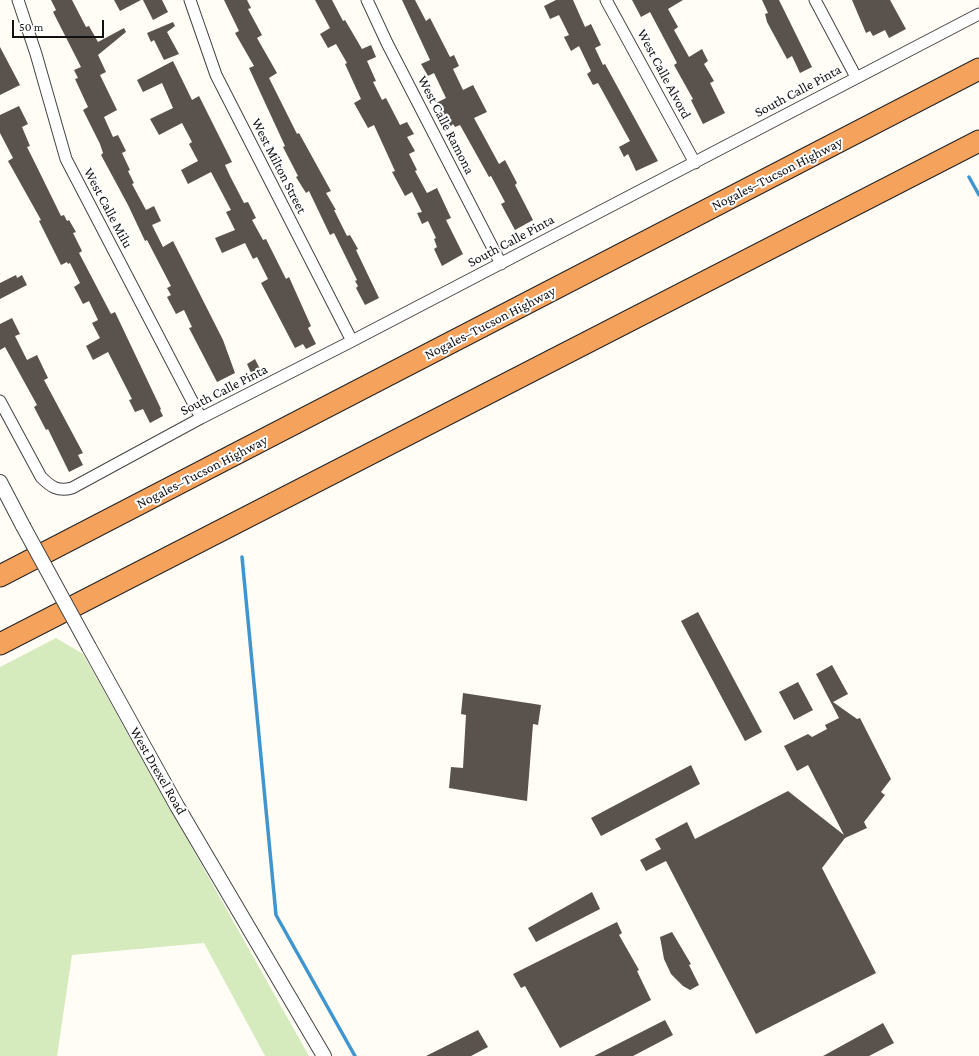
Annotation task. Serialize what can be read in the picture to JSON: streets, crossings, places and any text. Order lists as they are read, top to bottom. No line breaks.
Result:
{"streets":{"highway":["Nogales–Tucson Highway"],"street":["West Calle Alvord","South Calle Pinta","West Calle Ramona","West Milton Street","West Calle Milu","West Drexel Road"]},"crossings":[["West Calle Alvord","South Calle Pinta"],["South Calle Pinta","West Calle Ramona"],["South Calle Pinta","West Milton Street"],["South Calle Pinta","West Calle Milu"]],"scale_bar":"50 m"}
